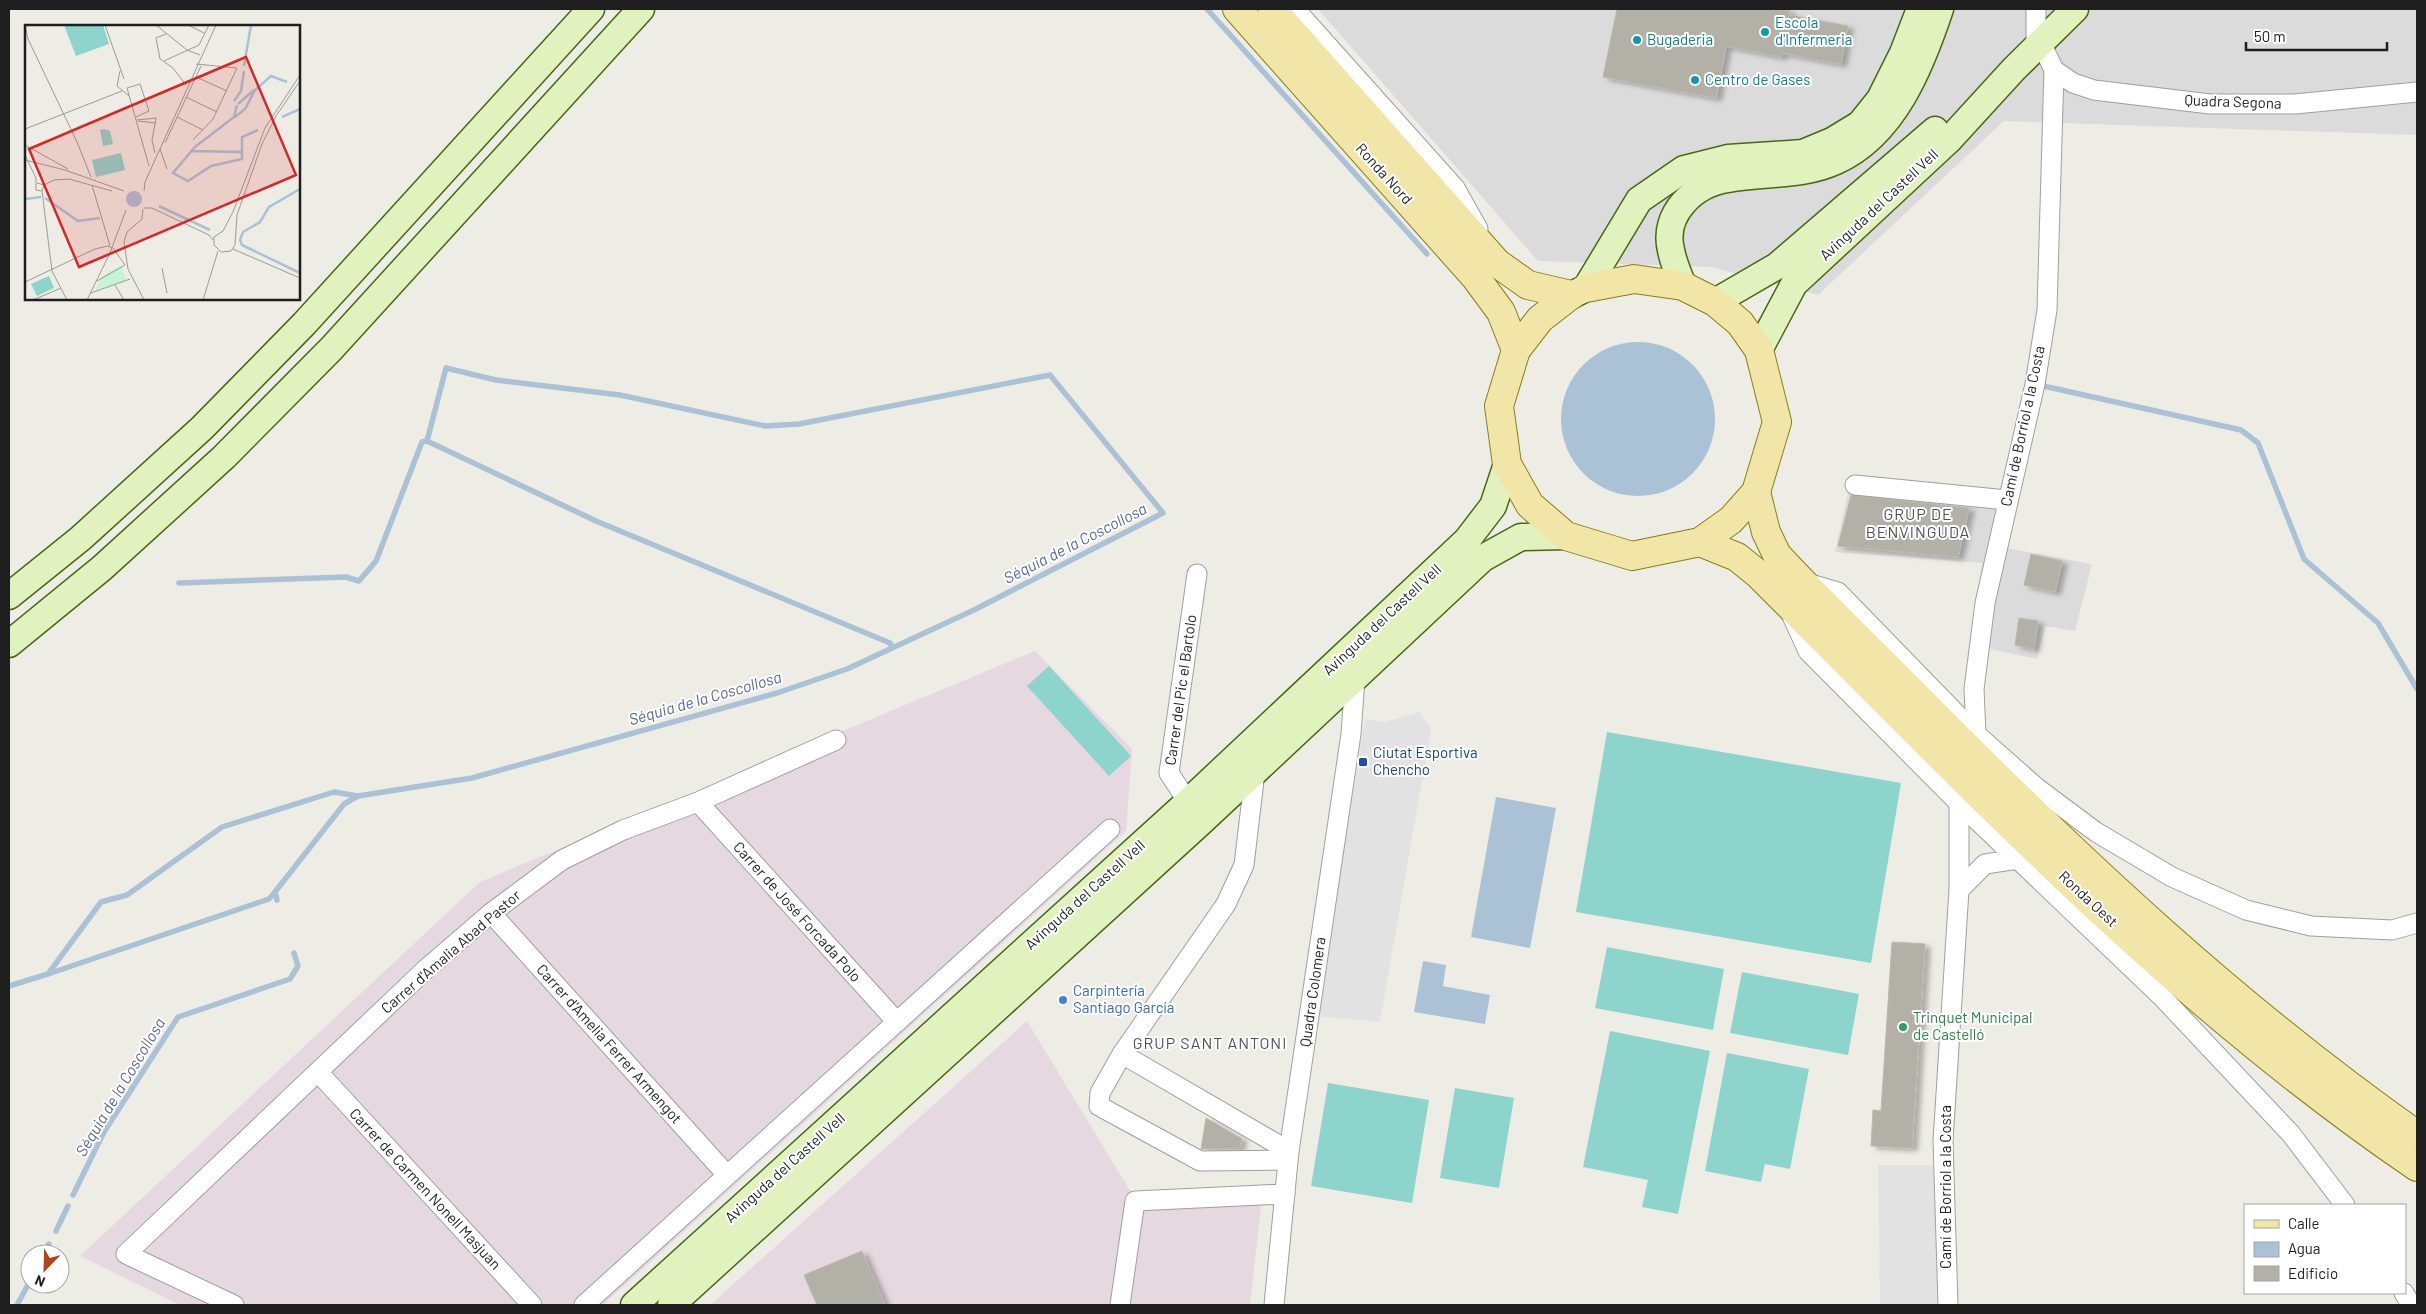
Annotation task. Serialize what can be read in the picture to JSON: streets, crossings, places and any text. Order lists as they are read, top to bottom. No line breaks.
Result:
{"streets":{"main road":["Ronda Nord","Avinguda del Castell Vell","Ronda Oest"],"street":["Quadra Segona","Camí de Borriol a la Costa","Carrer del Pic el Bartolo","Carrer de José Forcada Polo","Carrer d'Amalia Abad Pastor","Quadra Colomera","Carrer d'Amelia Ferrer Armengot","Carrer de Carmen Nonell Masjuan"]},"crossings":[["Quadra Segona","Camí de Borriol a la Costa"],["Avinguda del Castell Vell","Carrer del Pic el Bartolo"],["Avinguda del Castell Vell","Quadra Colomera"],["Camí de Borriol a la Costa","Ronda Oest"],["Carrer de José Forcada Polo","Carrer d'Amalia Abad Pastor"],["Carrer d'Amalia Abad Pastor","Carrer d'Amelia Ferrer Armengot"],["Carrer d'Amalia Abad Pastor","Carrer de Carmen Nonell Masjuan"]],"districts":["GRUP DE BENVINGUDA","GRUP SANT ANTONI"],"water":["Séquia de la Coscollosa"],"places":{"other":["Escola d'Infermeria","Bugaderia","Centro de Gases","Carpintería Santiago García","Trinquet Municipal de Castelló"],"transit":["Ciutat Esportiva Chencho"]},"legend":["Calle","Agua","Edificio"],"scale_bar":"50 m","north":"bottom left"}
